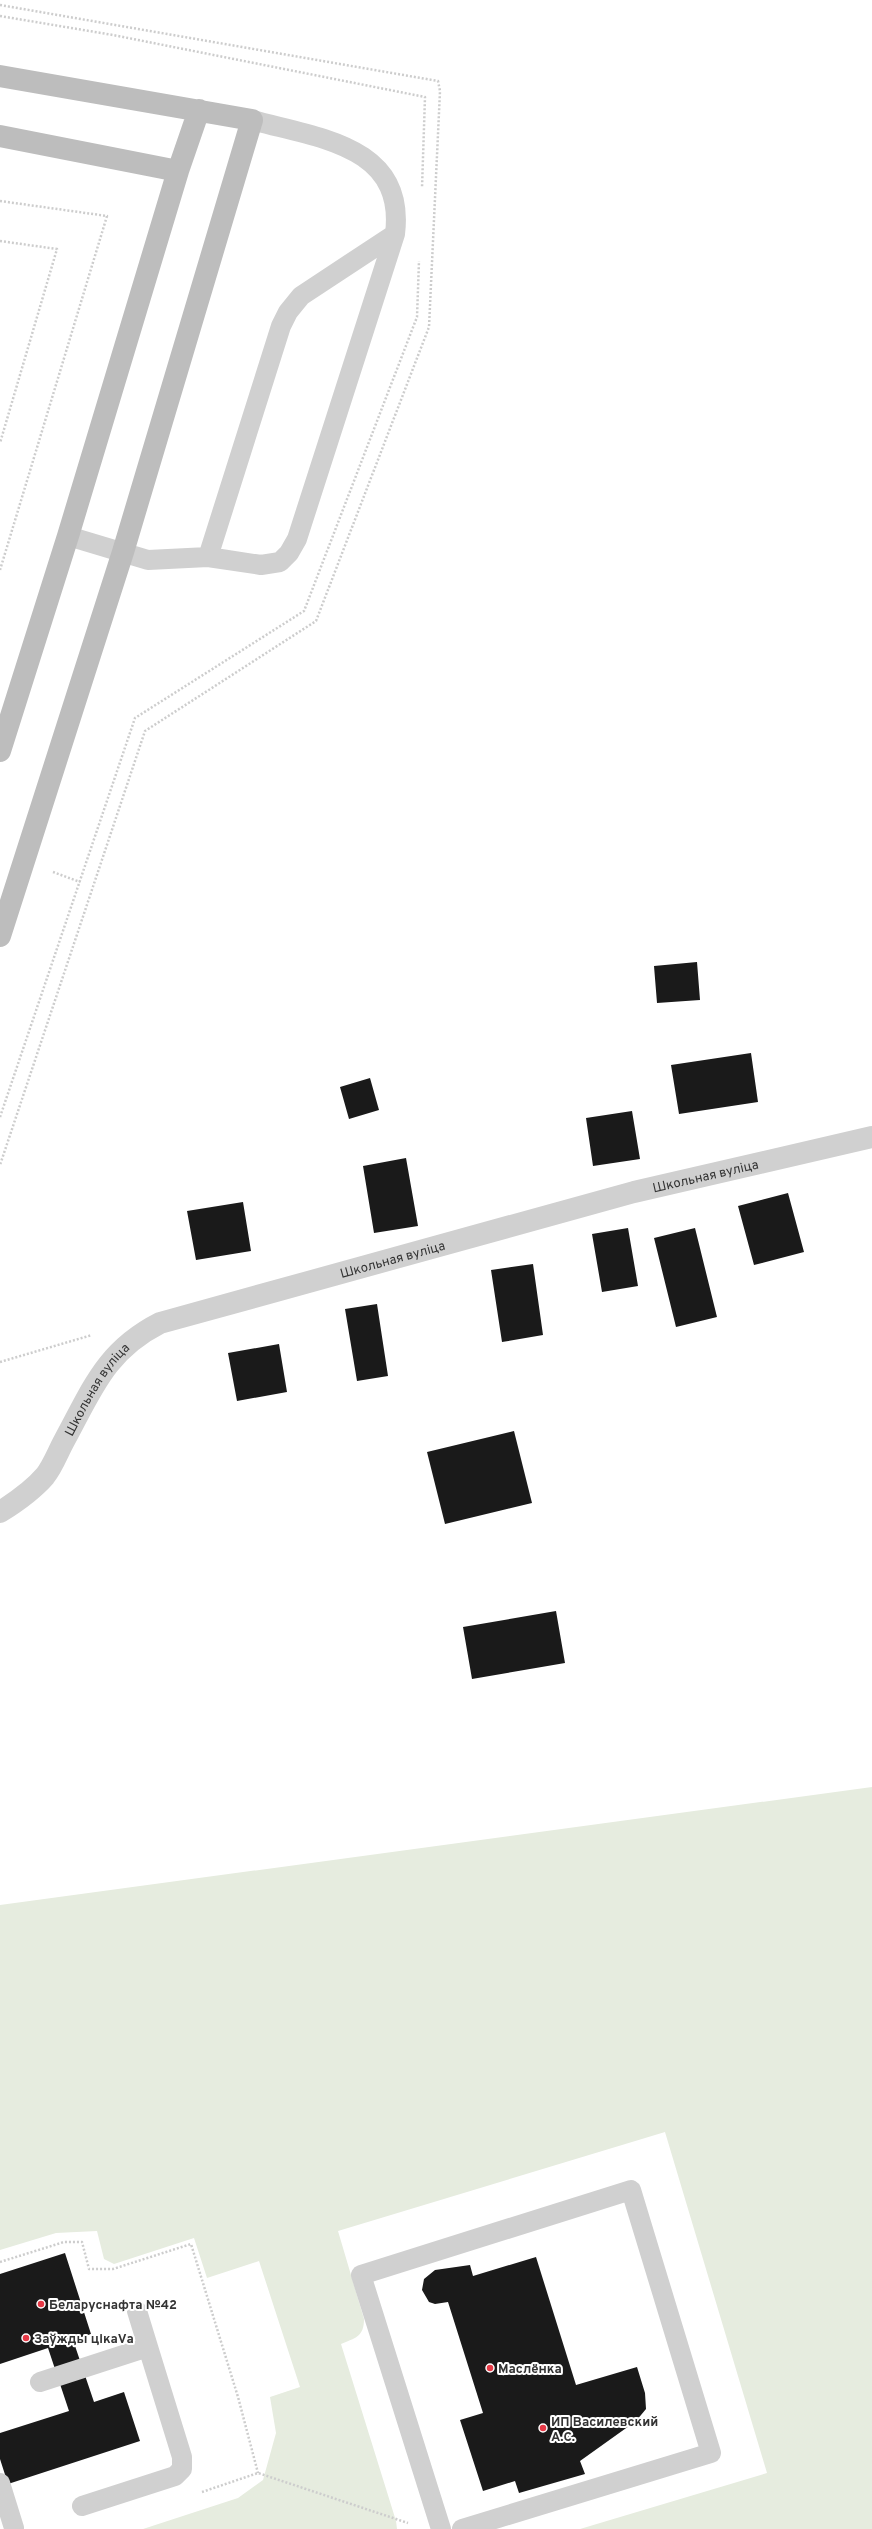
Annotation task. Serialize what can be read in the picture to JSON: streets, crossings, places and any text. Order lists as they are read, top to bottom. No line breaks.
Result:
{"streets":{"street":["Школьная вуліца"]},"places":["Беларуснафта №42","Заўжды цікаVа","Маслёнка","ИП Василевский А.С."]}
